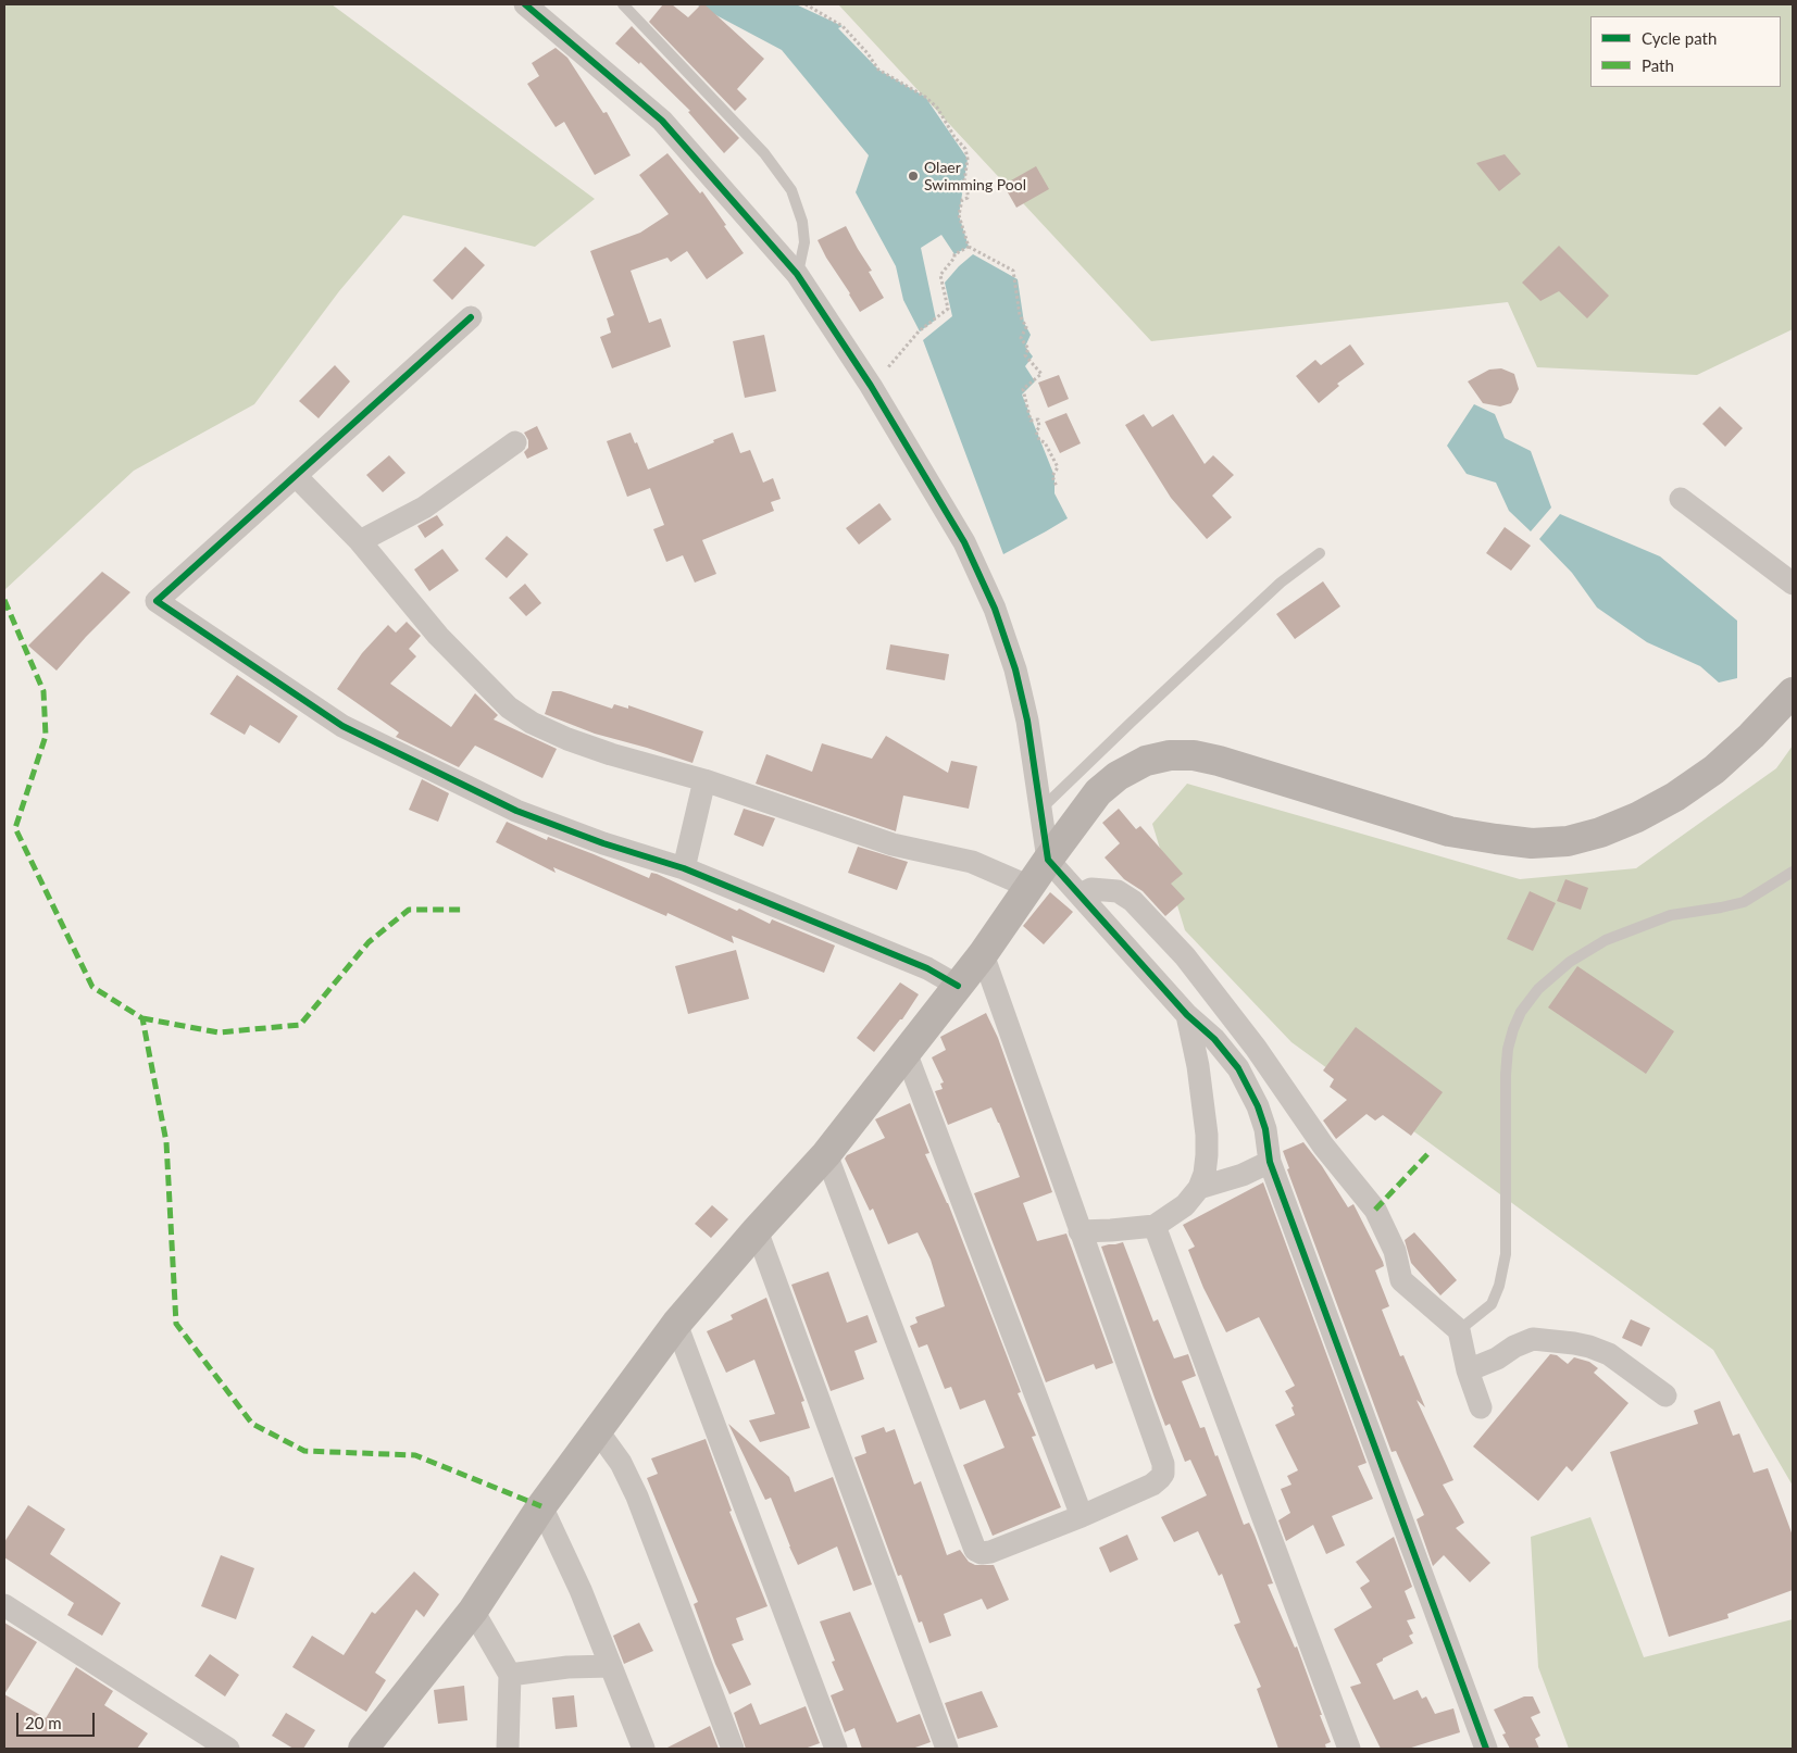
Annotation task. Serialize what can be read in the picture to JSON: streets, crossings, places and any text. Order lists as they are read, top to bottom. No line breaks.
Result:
{"places":["Olaer Swimming Pool"],"legend":["Cycle path","Path"],"scale_bar":"20 m"}
